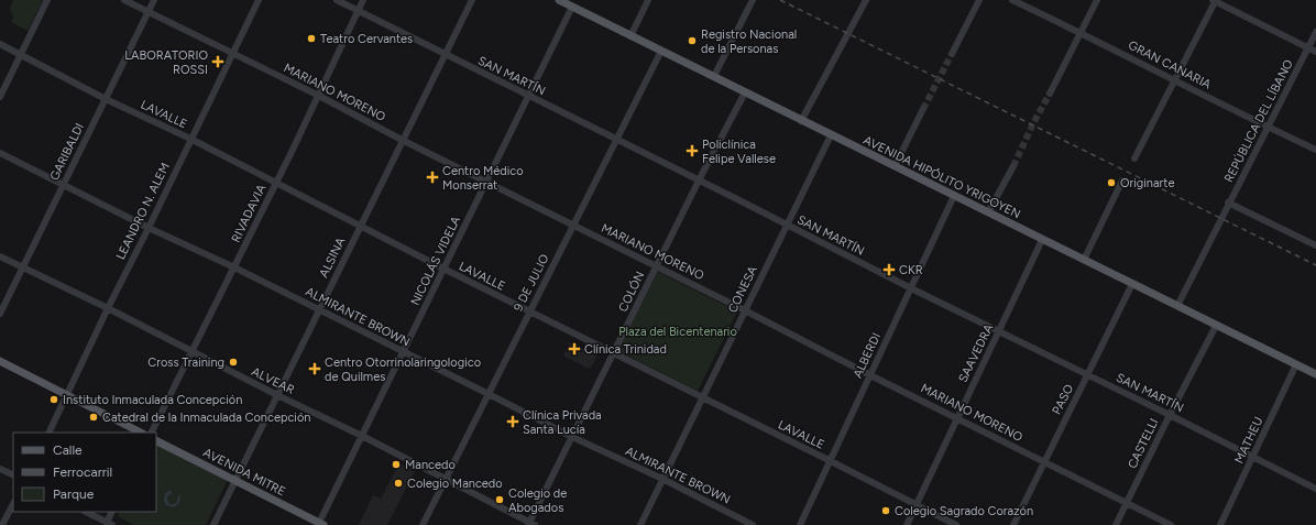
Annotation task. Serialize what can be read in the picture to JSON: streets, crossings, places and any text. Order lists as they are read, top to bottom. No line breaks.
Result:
{"streets":{"main road":["AVENIDA HIPÓLITO YRIGOYEN","AVENIDA MITRE"],"street":["GRAN CANARIA","SAN MARTÍN","MARIANO MORENO","LAVALLE","REPÚBLICA DEL LÍBANO","GARIBALDI","LEANDRO N. ALEM","RIVADAVIA","ALSINA","NICOLÁS VIDELA","9 DE JULIO","CONESA","COLÓN","ALMIRANTE BROWN","SAAVEDRA","ALBERDI","ALVEAR","PASO","MATHEU","CASTELLI"]},"crossings":[["GRAN CANARIA","REPÚBLICA DEL LÍBANO"],["SAN MARTÍN","RIVADAVIA"],["SAN MARTÍN","ALSINA"],["SAN MARTÍN","NICOLÁS VIDELA"],["SAN MARTÍN","9 DE JULIO"],["SAN MARTÍN","CONESA"],["SAN MARTÍN","COLÓN"],["SAN MARTÍN","SAAVEDRA"],["SAN MARTÍN","ALBERDI"],["SAN MARTÍN","PASO"],["SAN MARTÍN","MATHEU"],["SAN MARTÍN","CASTELLI"],["MARIANO MORENO","GARIBALDI"],["MARIANO MORENO","LEANDRO N. ALEM"],["MARIANO MORENO","RIVADAVIA"],["MARIANO MORENO","ALSINA"],["MARIANO MORENO","NICOLÁS VIDELA"],["MARIANO MORENO","9 DE JULIO"],["MARIANO MORENO","CONESA"],["MARIANO MORENO","COLÓN"],["MARIANO MORENO","SAAVEDRA"],["MARIANO MORENO","ALBERDI"],["MARIANO MORENO","PASO"],["MARIANO MORENO","CASTELLI"],["LAVALLE","GARIBALDI"],["LAVALLE","LEANDRO N. ALEM"],["LAVALLE","RIVADAVIA"],["LAVALLE","ALSINA"],["LAVALLE","NICOLÁS VIDELA"],["LAVALLE","9 DE JULIO"],["LAVALLE","CONESA"],["LAVALLE","COLÓN"],["LAVALLE","SAAVEDRA"],["LAVALLE","ALBERDI"],["REPÚBLICA DEL LÍBANO","AVENIDA HIPÓLITO YRIGOYEN"],["GARIBALDI","ALMIRANTE BROWN"],["GARIBALDI","ALVEAR"],["AVENIDA HIPÓLITO YRIGOYEN","NICOLÁS VIDELA"],["AVENIDA HIPÓLITO YRIGOYEN","9 DE JULIO"],["AVENIDA HIPÓLITO YRIGOYEN","CONESA"],["AVENIDA HIPÓLITO YRIGOYEN","COLÓN"],["AVENIDA HIPÓLITO YRIGOYEN","SAAVEDRA"],["AVENIDA HIPÓLITO YRIGOYEN","ALBERDI"],["AVENIDA HIPÓLITO YRIGOYEN","PASO"],["AVENIDA HIPÓLITO YRIGOYEN","MATHEU"],["AVENIDA HIPÓLITO YRIGOYEN","CASTELLI"],["LEANDRO N. ALEM","ALMIRANTE BROWN"],["LEANDRO N. ALEM","ALVEAR"],["RIVADAVIA","ALMIRANTE BROWN"],["RIVADAVIA","ALVEAR"],["ALSINA","ALMIRANTE BROWN"],["ALSINA","ALVEAR"],["ALSINA","AVENIDA MITRE"],["NICOLÁS VIDELA","ALMIRANTE BROWN"],["NICOLÁS VIDELA","ALVEAR"],["NICOLÁS VIDELA","AVENIDA MITRE"],["9 DE JULIO","ALMIRANTE BROWN"],["9 DE JULIO","ALVEAR"],["CONESA","ALMIRANTE BROWN"],["COLÓN","ALMIRANTE BROWN"],["COLÓN","ALVEAR"]],"parks":["Plaza del Bicentenario"],"places":{"other":["Teatro Cervantes","Registro Nacional de la Personas","Originarte","Cross Training","Instituto Inmaculada Concepción","Catedral de la Inmaculada Concepción","Mancedo","Colegio Mancedo","Colegio de Abogados","Colegio Sagrado Corazón"],"health":["LABORATORIO ROSSI","Policlínica Felipe Vallese","Centro Médico Monserrat","CKR","Clínica Trinidad","Centro Otorrinolaringologico de Quilmes","Clínica Privada Santa Lucía"]},"legend":["Calle","Ferrocarril","Parque"]}
